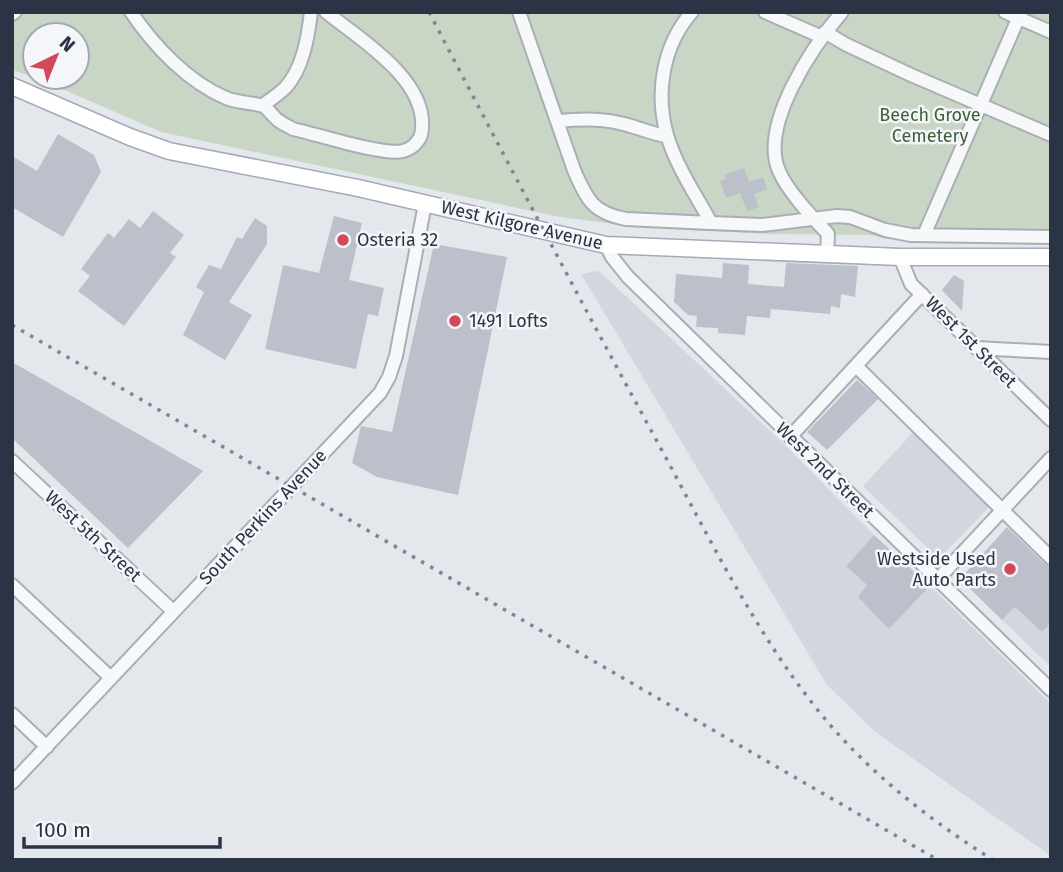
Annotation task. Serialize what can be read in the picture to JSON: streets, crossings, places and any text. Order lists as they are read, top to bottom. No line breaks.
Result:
{"streets":{"main road":["West Kilgore Avenue"],"street":["West 1st Street","West 2nd Street","South Perkins Avenue","West 5th Street"]},"crossings":[["West Kilgore Avenue","West 1st Street"],["West Kilgore Avenue","West 2nd Street"],["West Kilgore Avenue","South Perkins Avenue"],["South Perkins Avenue","West 5th Street"]],"parks":["Beech Grove Cemetery"],"places":["Osteria 32","1491 Lofts","Westside Used Auto Parts"],"scale_bar":"100 m","north":"top right"}
